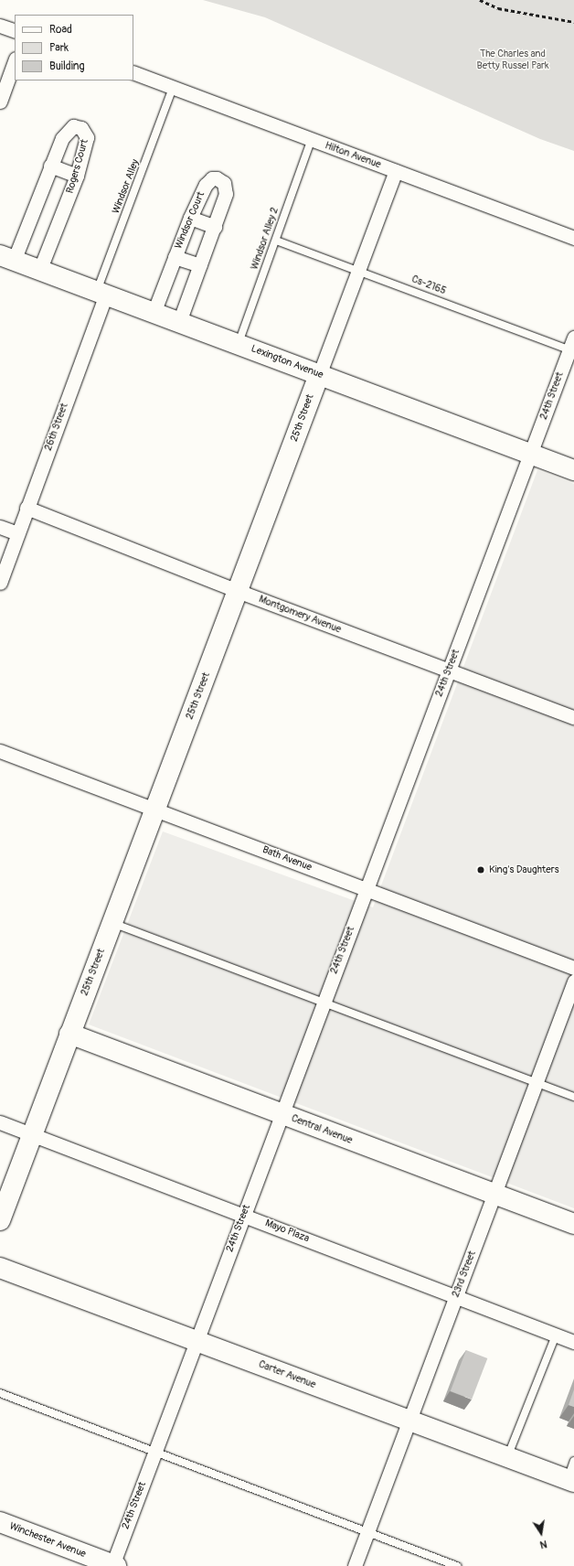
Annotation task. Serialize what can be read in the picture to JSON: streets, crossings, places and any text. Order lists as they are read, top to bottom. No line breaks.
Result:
{"streets":{"street":["Hilton Avenue","Rogers Court","Windsor Court","Lexington Avenue","24th Street","25th Street","26th Street","Montgomery Avenue","Bath Avenue","Central Avenue","Mayo Plaza","23rd Street","Carter Avenue","Winchester Avenue"],"lane":["Windsor Alley","Windsor Alley 2","Cs-2165"]},"crossings":[["Hilton Avenue","Windsor Alley"],["Hilton Avenue","Windsor Alley 2"],["Hilton Avenue","25th Street"],["Rogers Court","Lexington Avenue"],["Windsor Alley","Lexington Avenue"],["Windsor Alley","26th Street"],["Windsor Court","Lexington Avenue"],["Windsor Alley 2","Cs-2165"],["Windsor Alley 2","Lexington Avenue"],["Cs-2165","24th Street"],["Cs-2165","25th Street"],["Lexington Avenue","24th Street"],["Lexington Avenue","25th Street"],["Lexington Avenue","26th Street"],["24th Street","Montgomery Avenue"],["24th Street","Bath Avenue"],["24th Street","Central Avenue"],["24th Street","Mayo Plaza"],["24th Street","Carter Avenue"],["24th Street","Winchester Avenue"],["25th Street","Montgomery Avenue"],["25th Street","Bath Avenue"],["25th Street","Central Avenue"],["25th Street","Mayo Plaza"],["26th Street","Montgomery Avenue"],["Central Avenue","23rd Street"],["Mayo Plaza","23rd Street"],["23rd Street","Carter Avenue"]],"parks":["The Charles and Betty Russel Park"],"places":["King's Daughters"],"legend":["Road","Park","Building"],"north":"bottom"}
